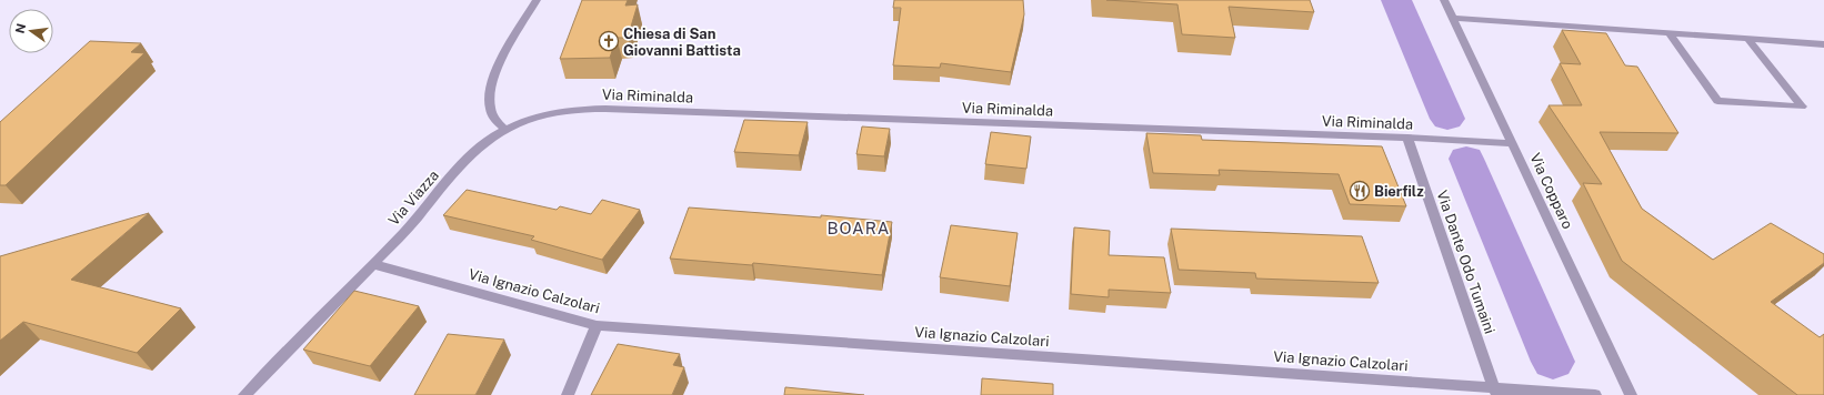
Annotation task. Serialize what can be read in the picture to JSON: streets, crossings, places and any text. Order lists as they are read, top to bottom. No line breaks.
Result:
{"streets":{"street":["Via Riminalda","Via Copparo","Via Viazza","Via Dante Odo Tumaini","Via Ignazio Calzolari"]},"crossings":[["Via Riminalda","Via Copparo"],["Via Riminalda","Via Viazza"],["Via Riminalda","Via Dante Odo Tumaini"],["Via Viazza","Via Ignazio Calzolari"],["Via Dante Odo Tumaini","Via Ignazio Calzolari"]],"districts":["BOARA"],"places":{"church":["Chiesa di San Giovanni Battista"],"restaurant":["Bierfilz"]},"north":"left"}
